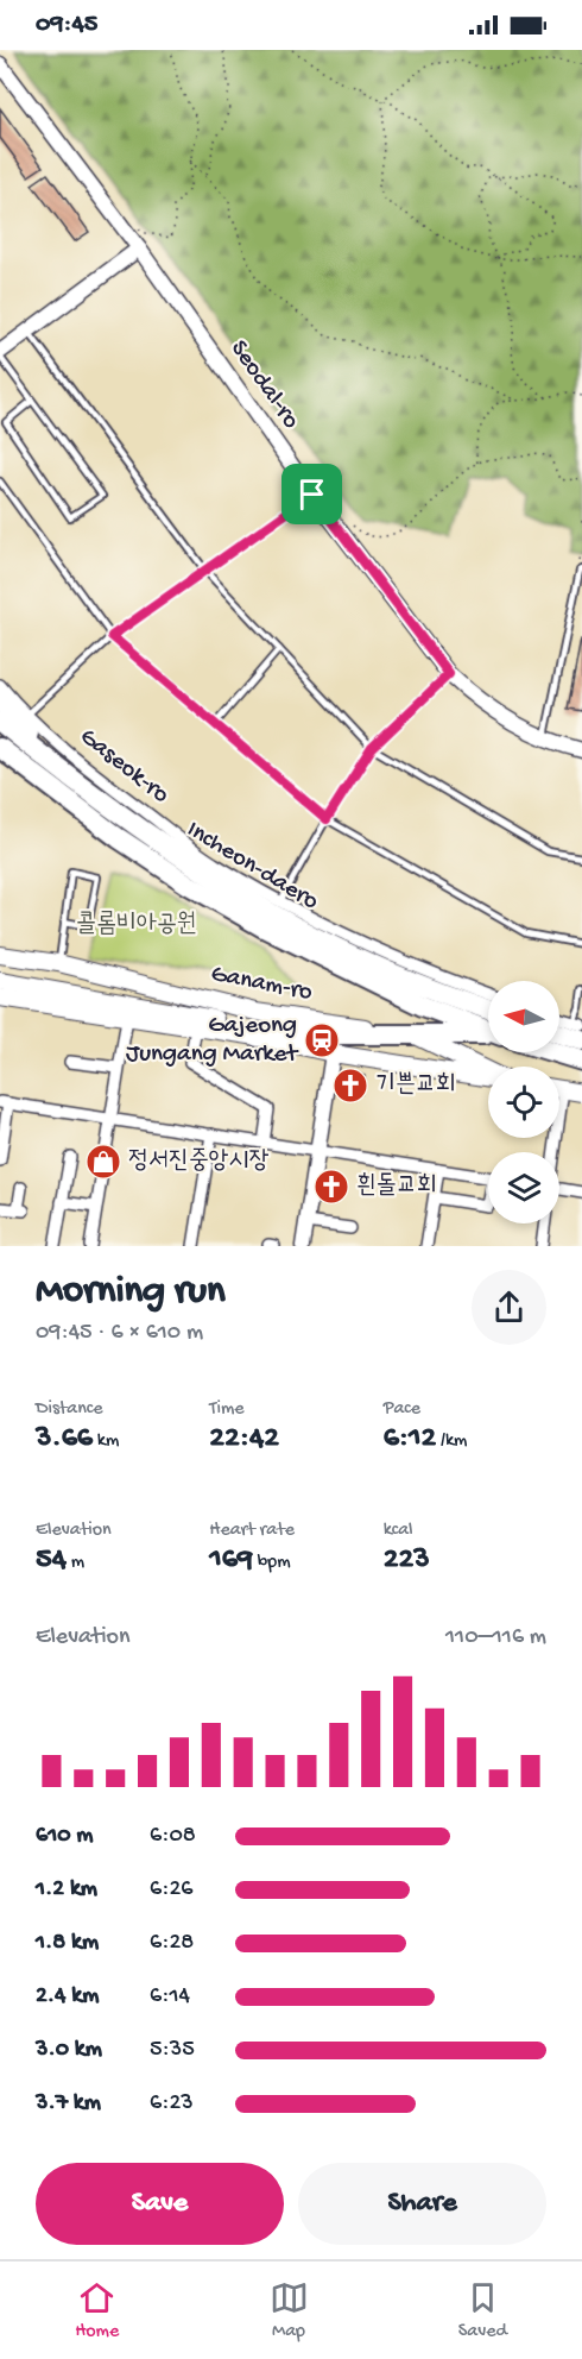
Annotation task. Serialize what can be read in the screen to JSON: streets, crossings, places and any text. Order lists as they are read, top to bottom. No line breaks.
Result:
{"streets":{"highway":["Incheon-daero"],"main road":["Ganam-ro"],"street":["Seodal-ro","Gaseok-ro"]},"parks":["콜롬비아공원"],"places":{"station":["Gajeong Jungang Market"],"church":["기쁜교회","흰돌교회"],"shop":["정서진중앙시장"]},"north":"left","page":{"status":"09:45","heading":["Morning run","09:45 · 6 × 610 m"],"stats":[["Distance","3.66 km"],["Time","22:42"],["Pace","6:12 /km"],["Elevation","54 m"],["Heart rate","169 bpm"],["kcal","223"]],"chart":["Elevation","110–116 m"],"list":[{"name":"610 m","note":"6:08"},{"name":"1.2 km","note":"6:26"},{"name":"1.8 km","note":"6:28"},{"name":"2.4 km","note":"6:14"},{"name":"3.0 km","note":"5:35"},{"name":"3.7 km","note":"6:23"}],"buttons":["Save","Share"],"tabs":["Home","Map","Saved"]}}
